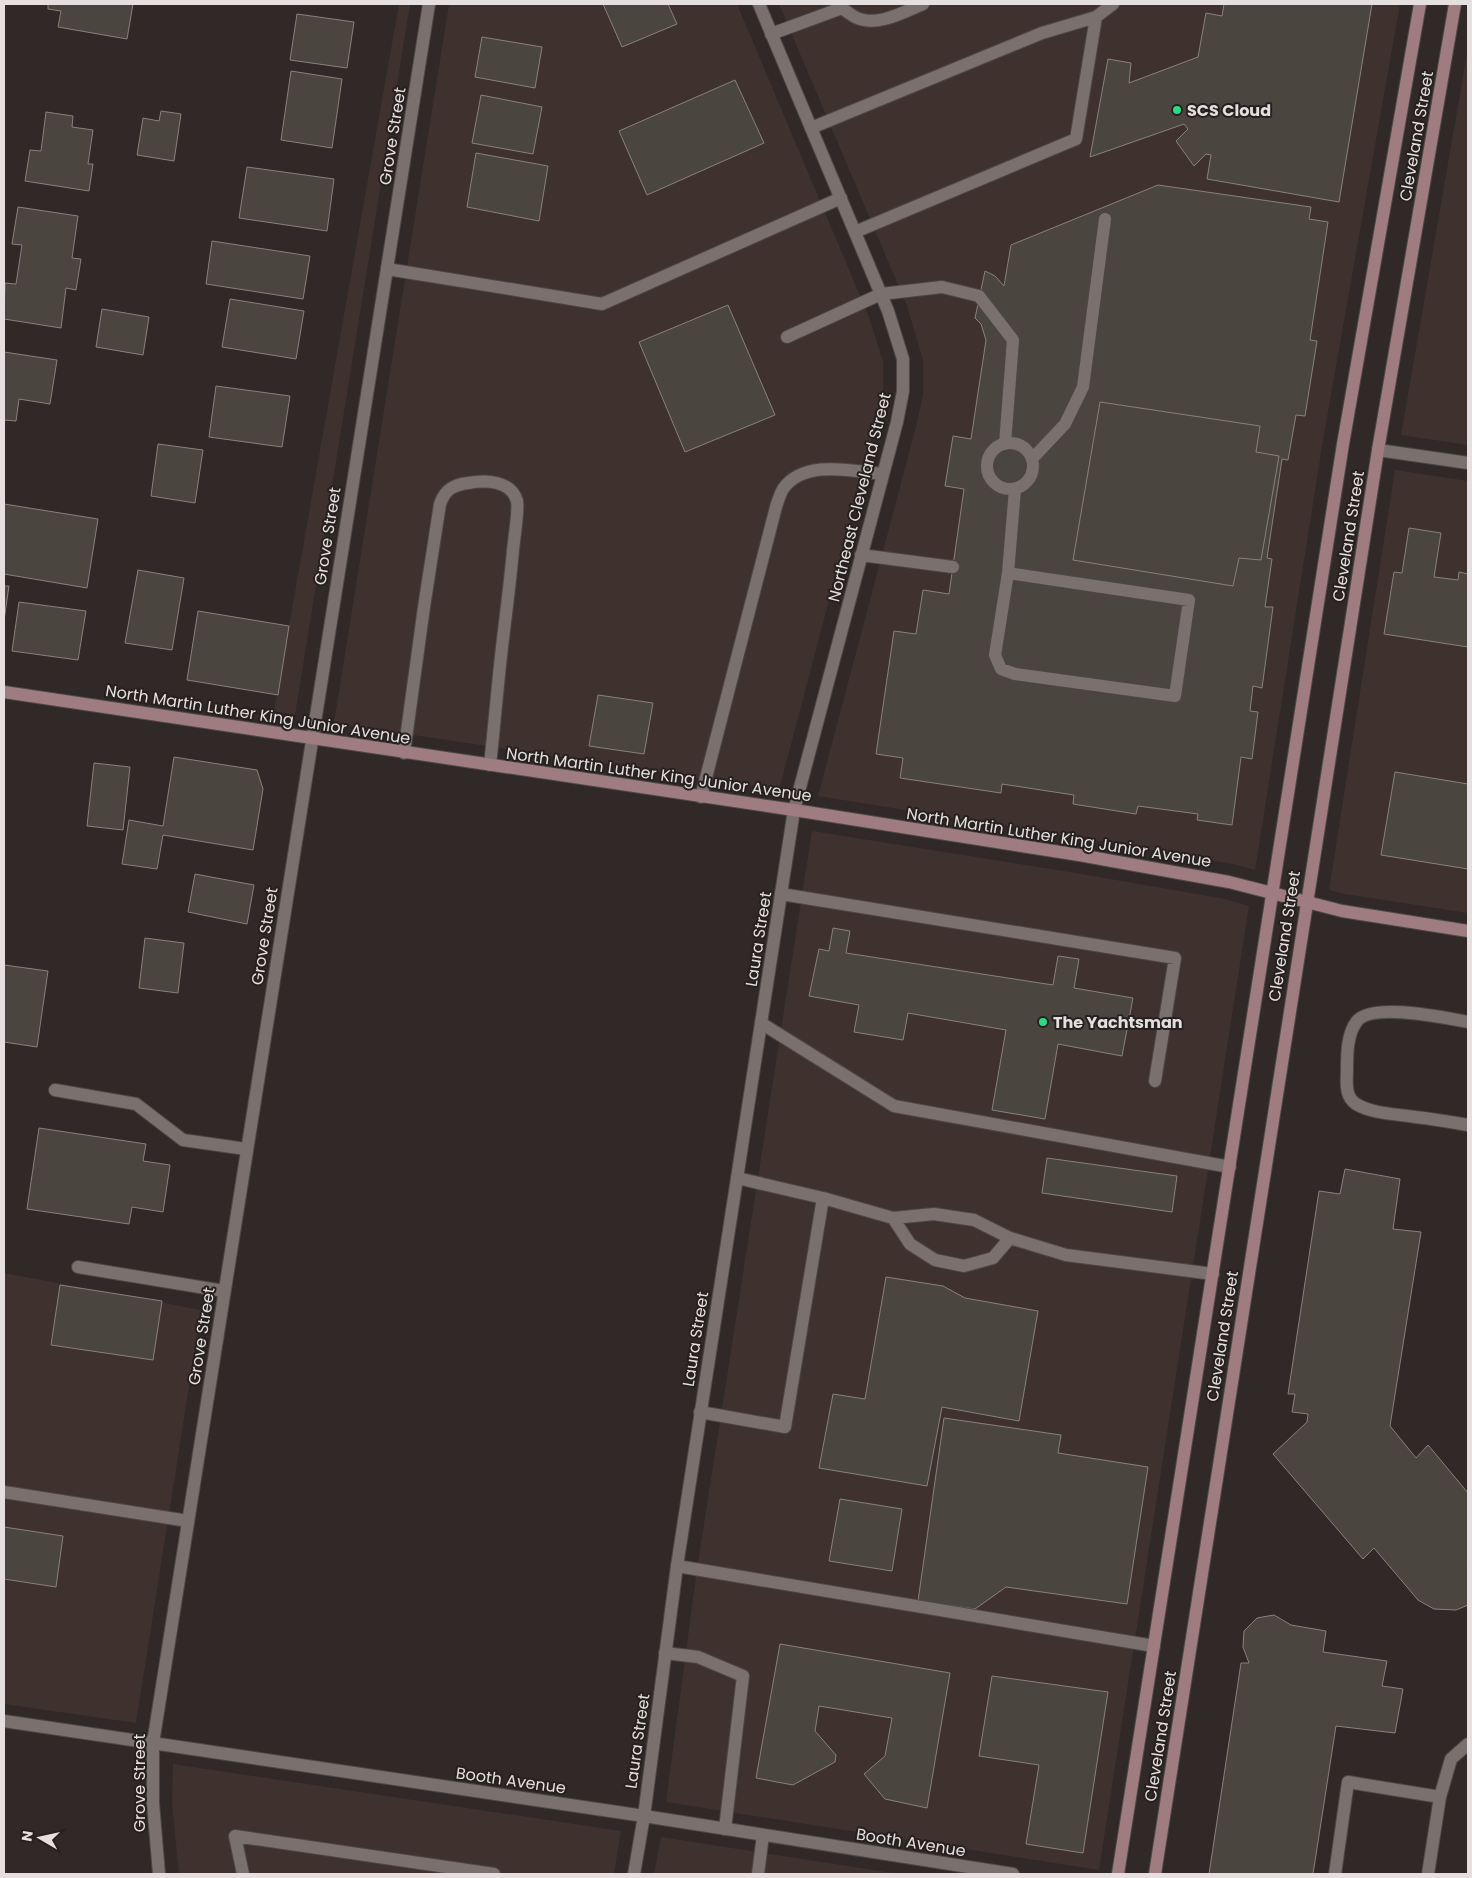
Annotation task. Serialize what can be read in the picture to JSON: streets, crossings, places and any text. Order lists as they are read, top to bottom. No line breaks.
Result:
{"streets":{"street":["Grove Street","Cleveland Street","Northeast Cleveland Street","North Martin Luther King Junior Avenue","Laura Street","Booth Avenue"]},"crossings":[["Grove Street","North Martin Luther King Junior Avenue"],["Grove Street","Booth Avenue"],["Cleveland Street","North Martin Luther King Junior Avenue"],["Northeast Cleveland Street","North Martin Luther King Junior Avenue"],["Northeast Cleveland Street","Laura Street"],["North Martin Luther King Junior Avenue","Laura Street"],["Laura Street","Booth Avenue"]],"places":["SCS Cloud","The Yachtsman"],"north":"left"}
